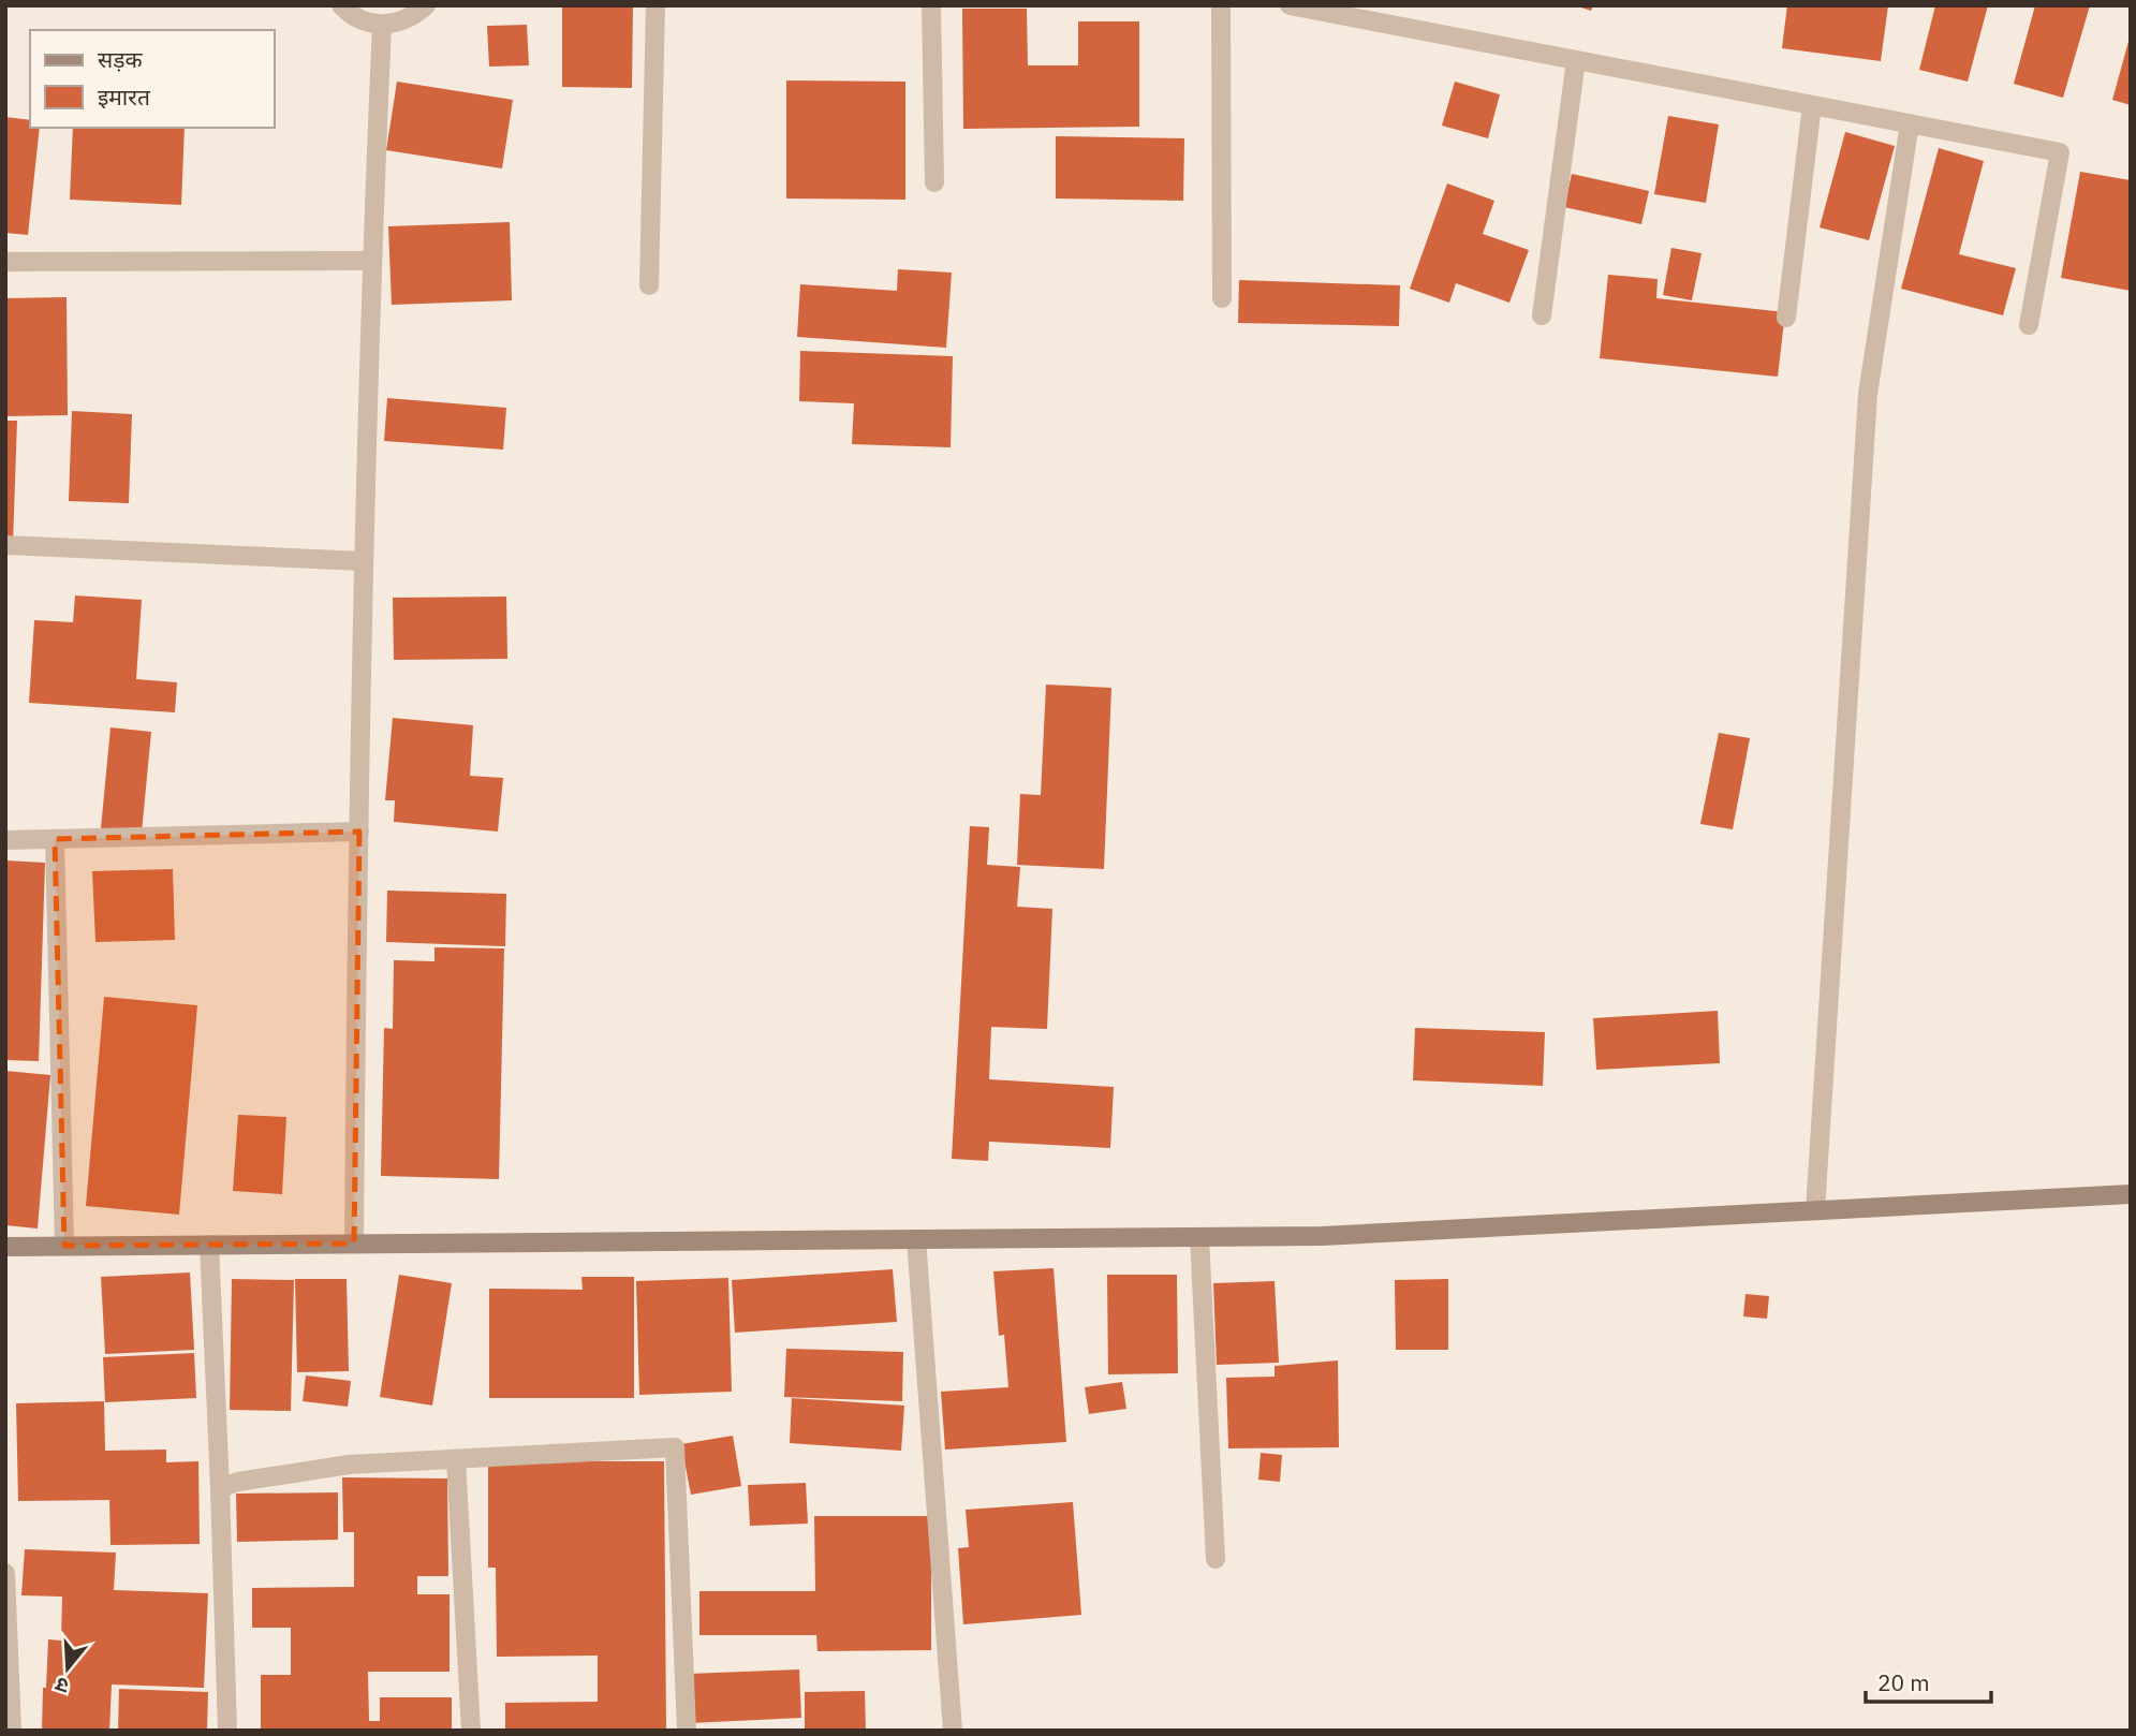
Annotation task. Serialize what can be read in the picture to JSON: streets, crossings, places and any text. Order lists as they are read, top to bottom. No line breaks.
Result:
{"legend":["सड़क","इमारत"],"scale_bar":"20 m","north":"bottom"}
